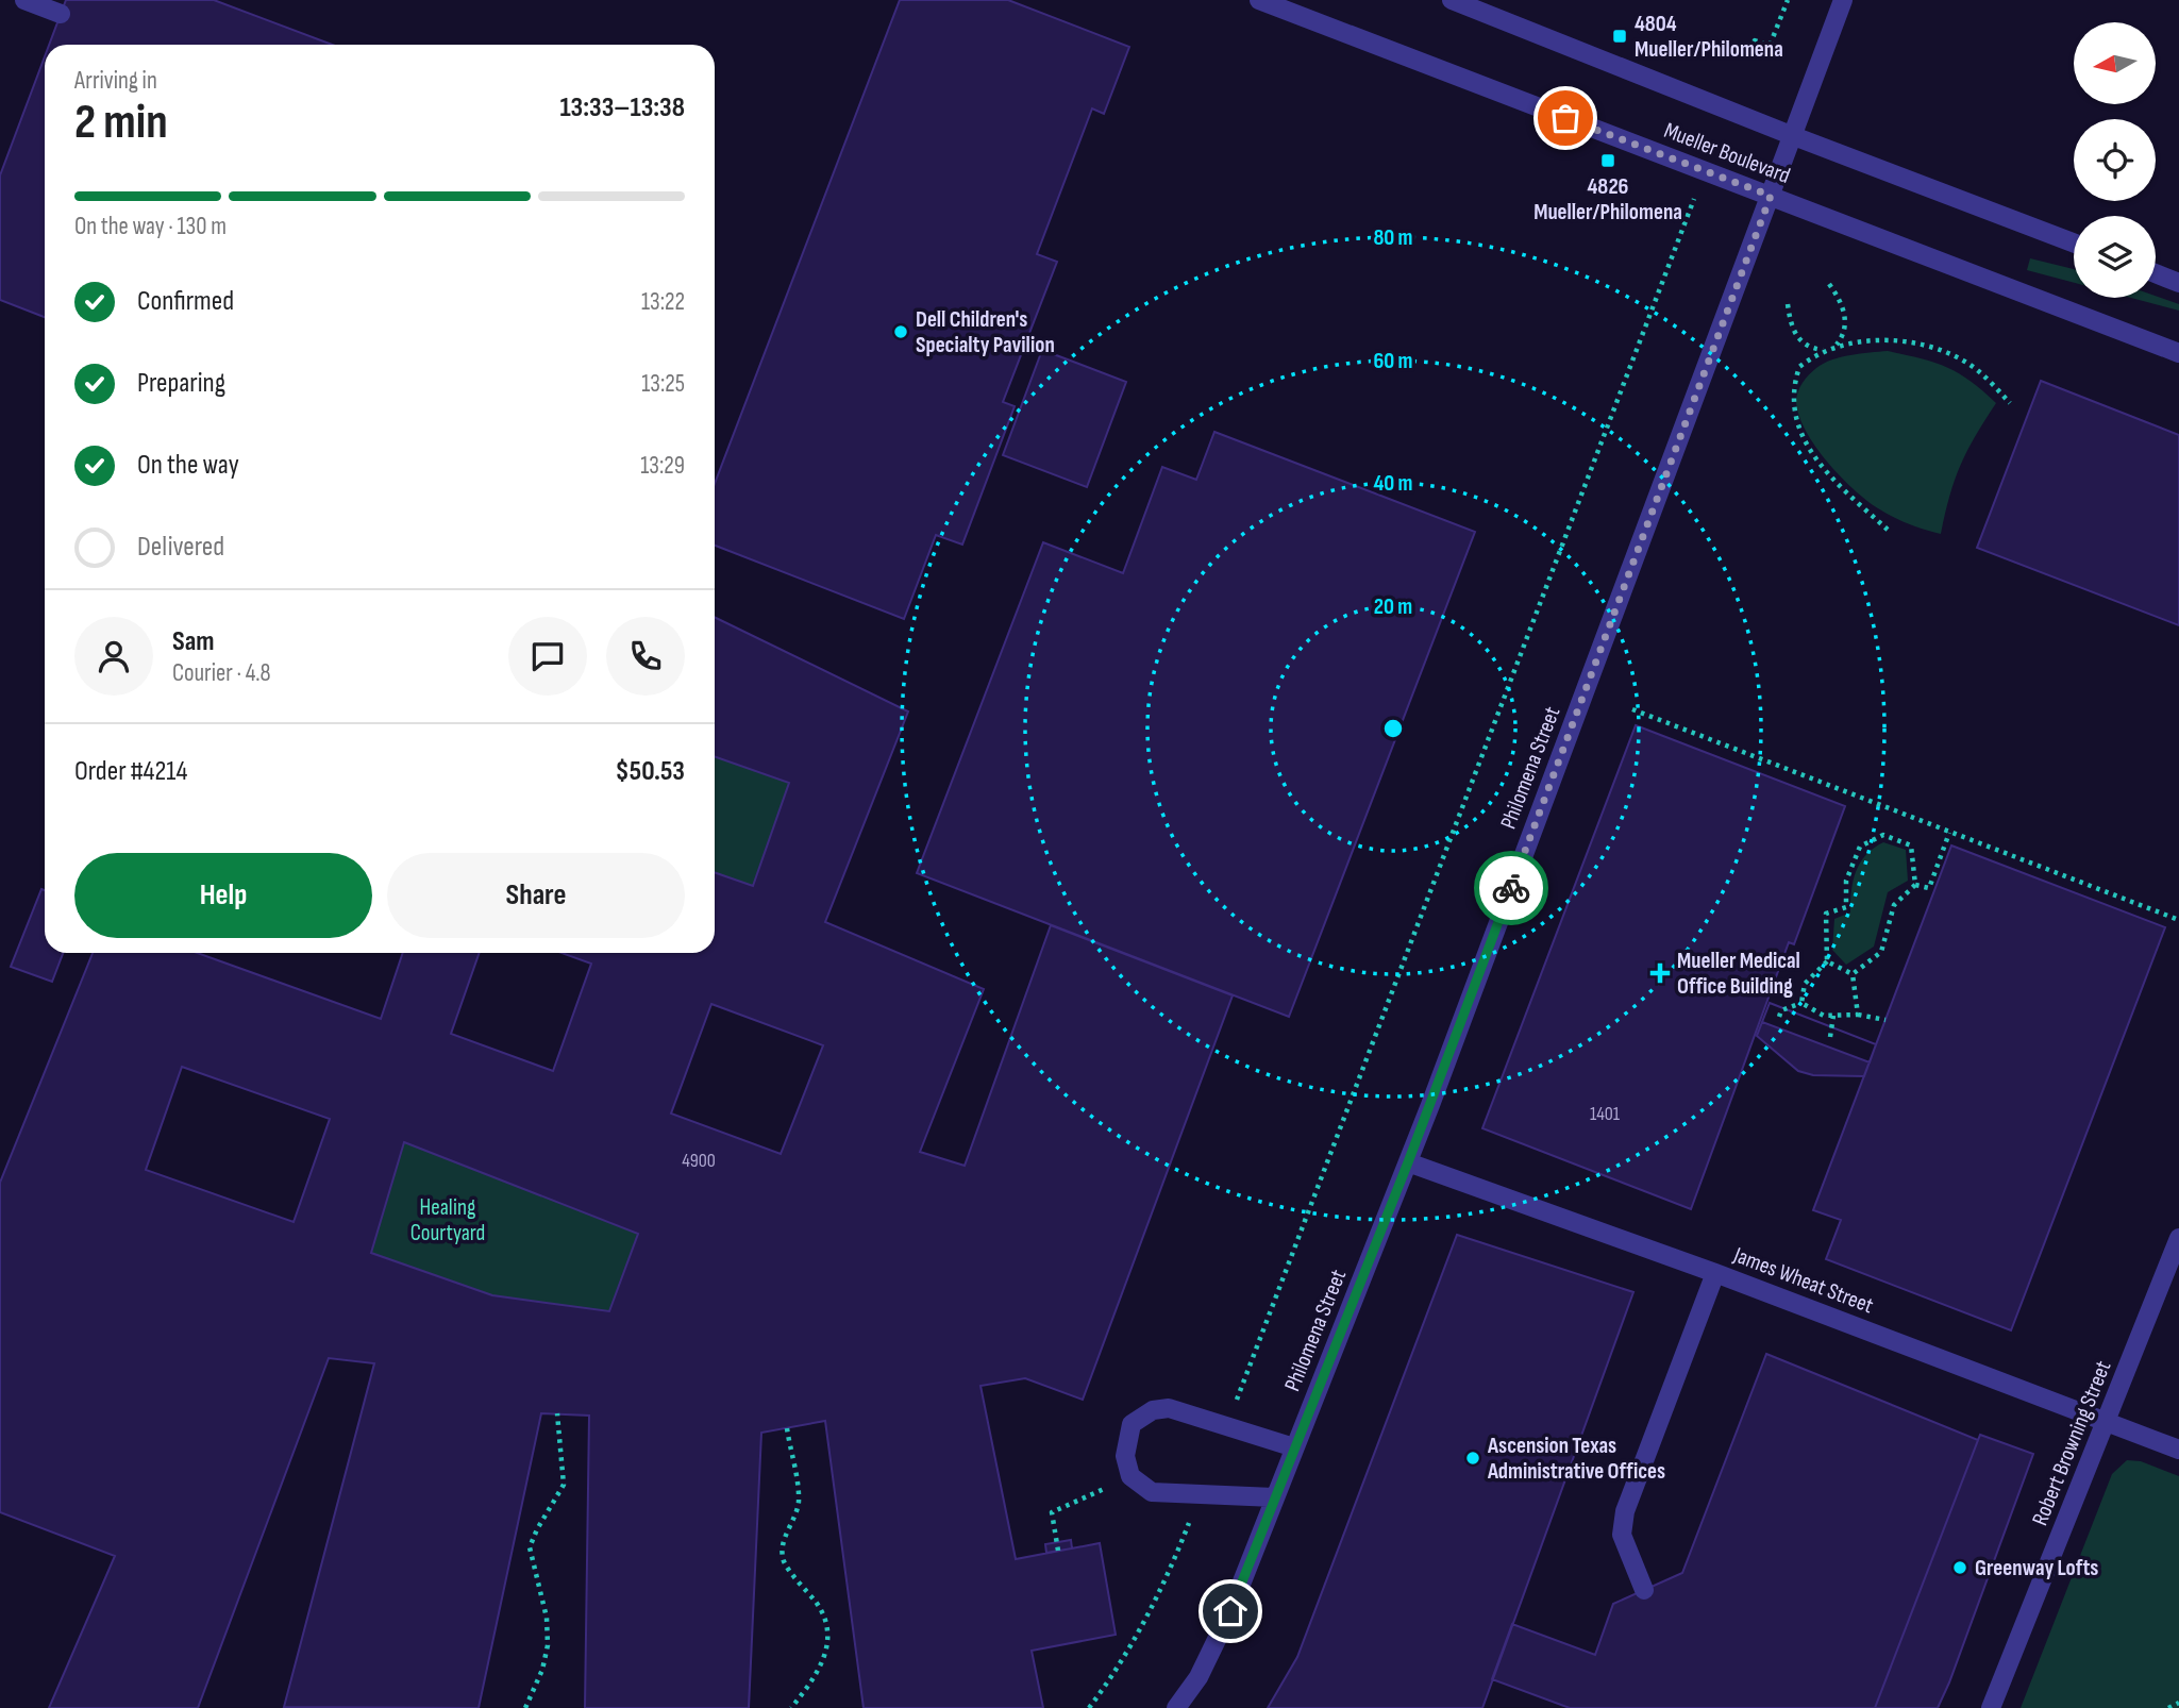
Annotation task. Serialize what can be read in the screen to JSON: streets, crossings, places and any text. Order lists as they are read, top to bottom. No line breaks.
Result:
{"streets":{"street":["Mueller Boulevard","Philomena Street","James Wheat Street","Robert Browning Street"]},"crossings":[["Mueller Boulevard","Philomena Street"],["Philomena Street","James Wheat Street"],["James Wheat Street","Robert Browning Street"]],"parks":["Healing Courtyard"],"places":{"transit":["4804 Mueller/Philomena","4826 Mueller/Philomena"],"other":["Dell Children's Specialty Pavilion","Ascension Texas Administrative Offices","Greenway Lofts"],"health":["Mueller Medical Office Building"]},"house_numbers":["1401","4900"],"north":"left","page":{"heading":["2 min","Arriving in","13:33–13:38"],"panel":["Sam","Courier · 4.8","Order #4214","$50.53"],"bar":"On the way · 130 m","list":[["Confirmed","13:22"],["Preparing","13:25"],["On the way","13:29"],"Delivered"],"buttons":["Help","Share"]},"rings":["80 m","60 m","40 m","20 m"]}
